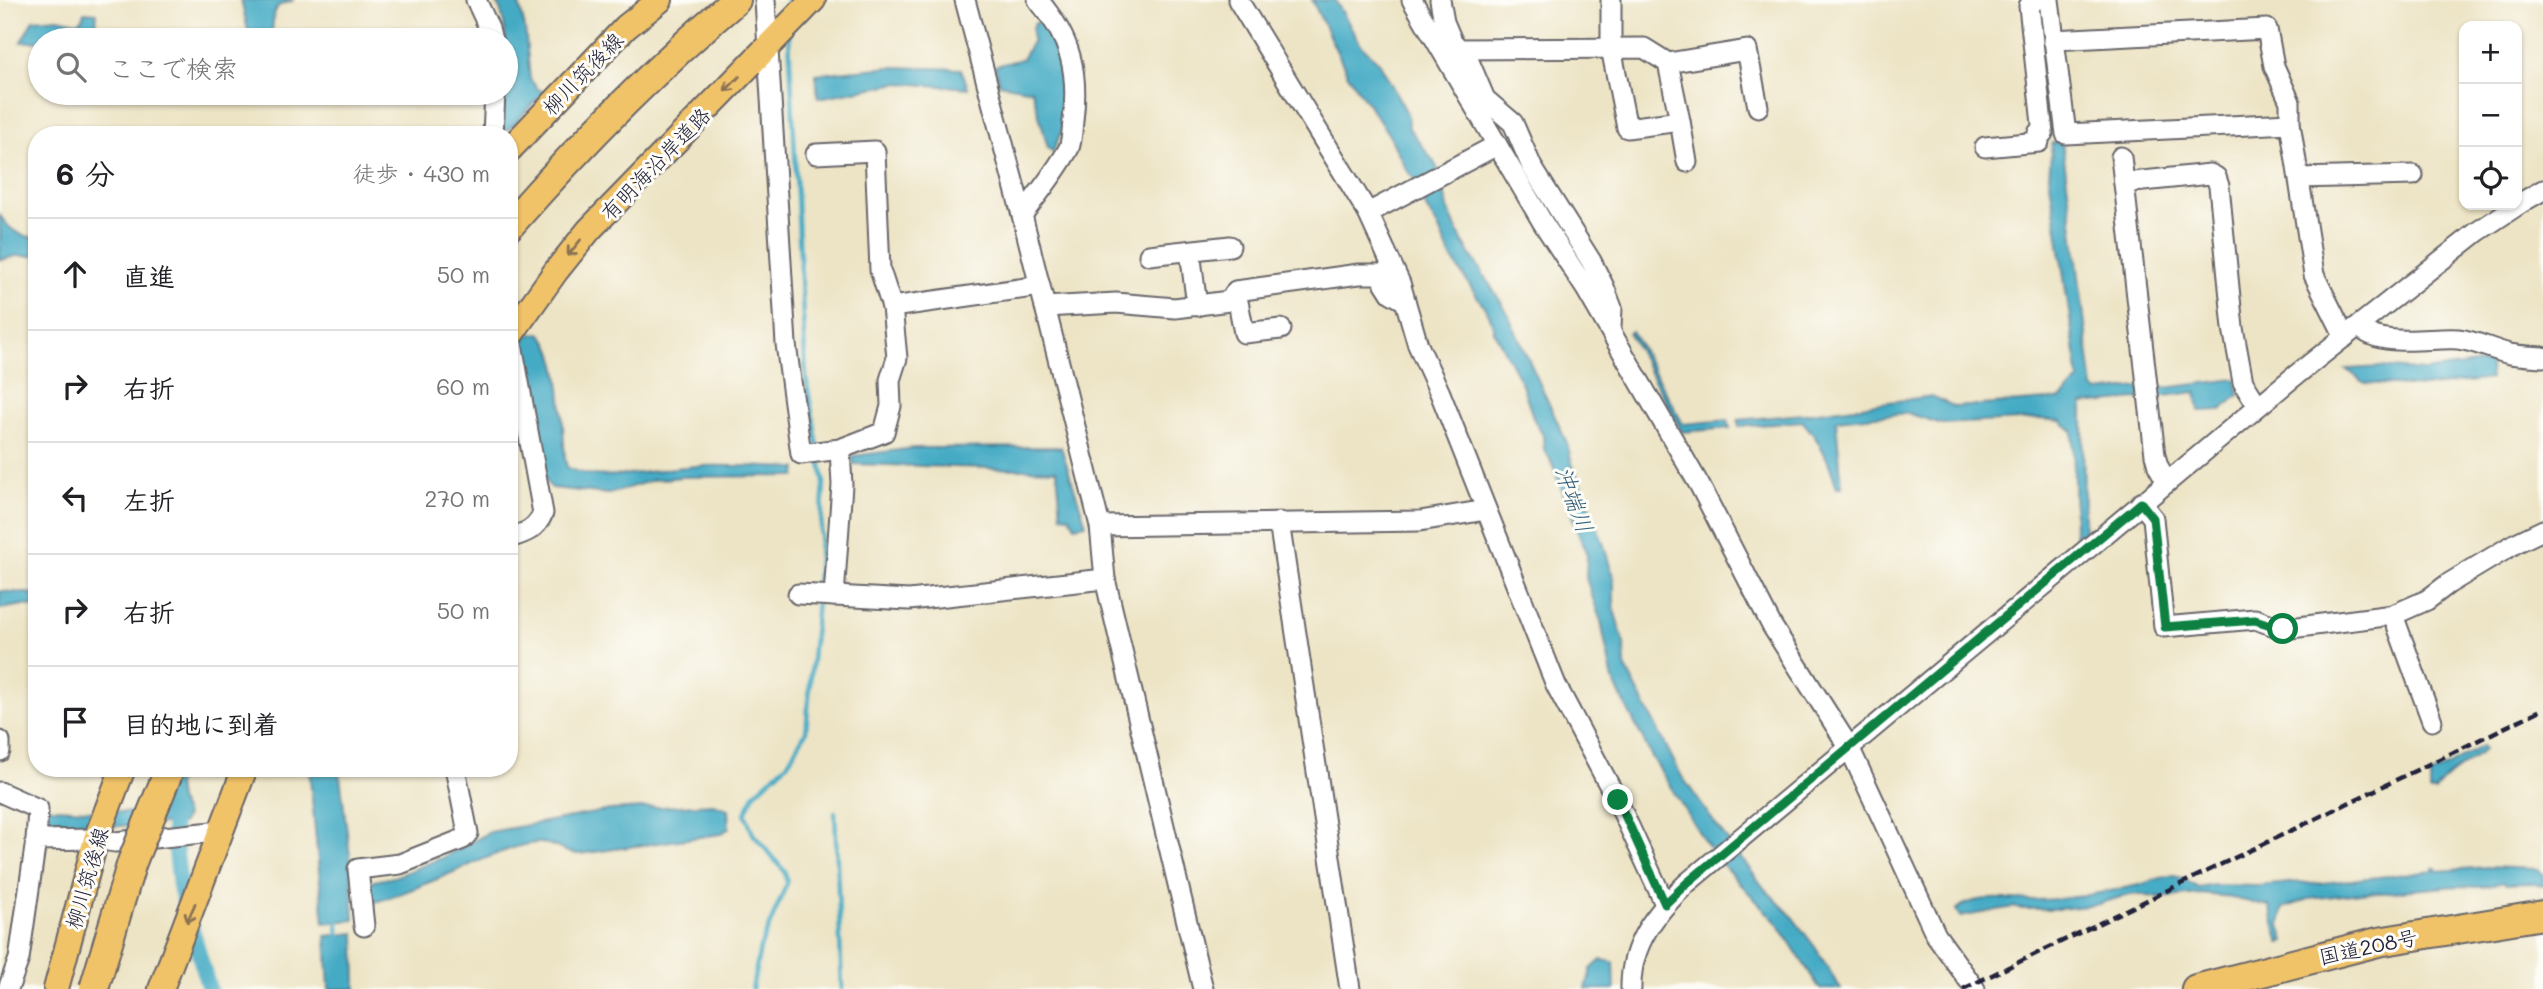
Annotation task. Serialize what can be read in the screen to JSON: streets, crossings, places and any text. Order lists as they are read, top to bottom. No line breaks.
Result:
{"streets":{"highway":["国道208号"],"main road":["柳川筑後線","有明海沿岸道路"]},"one_way":["有明海沿岸道路"],"water":["沖端川"],"page":{"map_buttons":["+","−"],"search":"ここで検索","heading":["6 分","徒歩 · 430 m"],"list":[["直進","50 m"],["右折","60 m"],["左折","270 m"],["右折","50 m"],"目的地に到着"]}}
